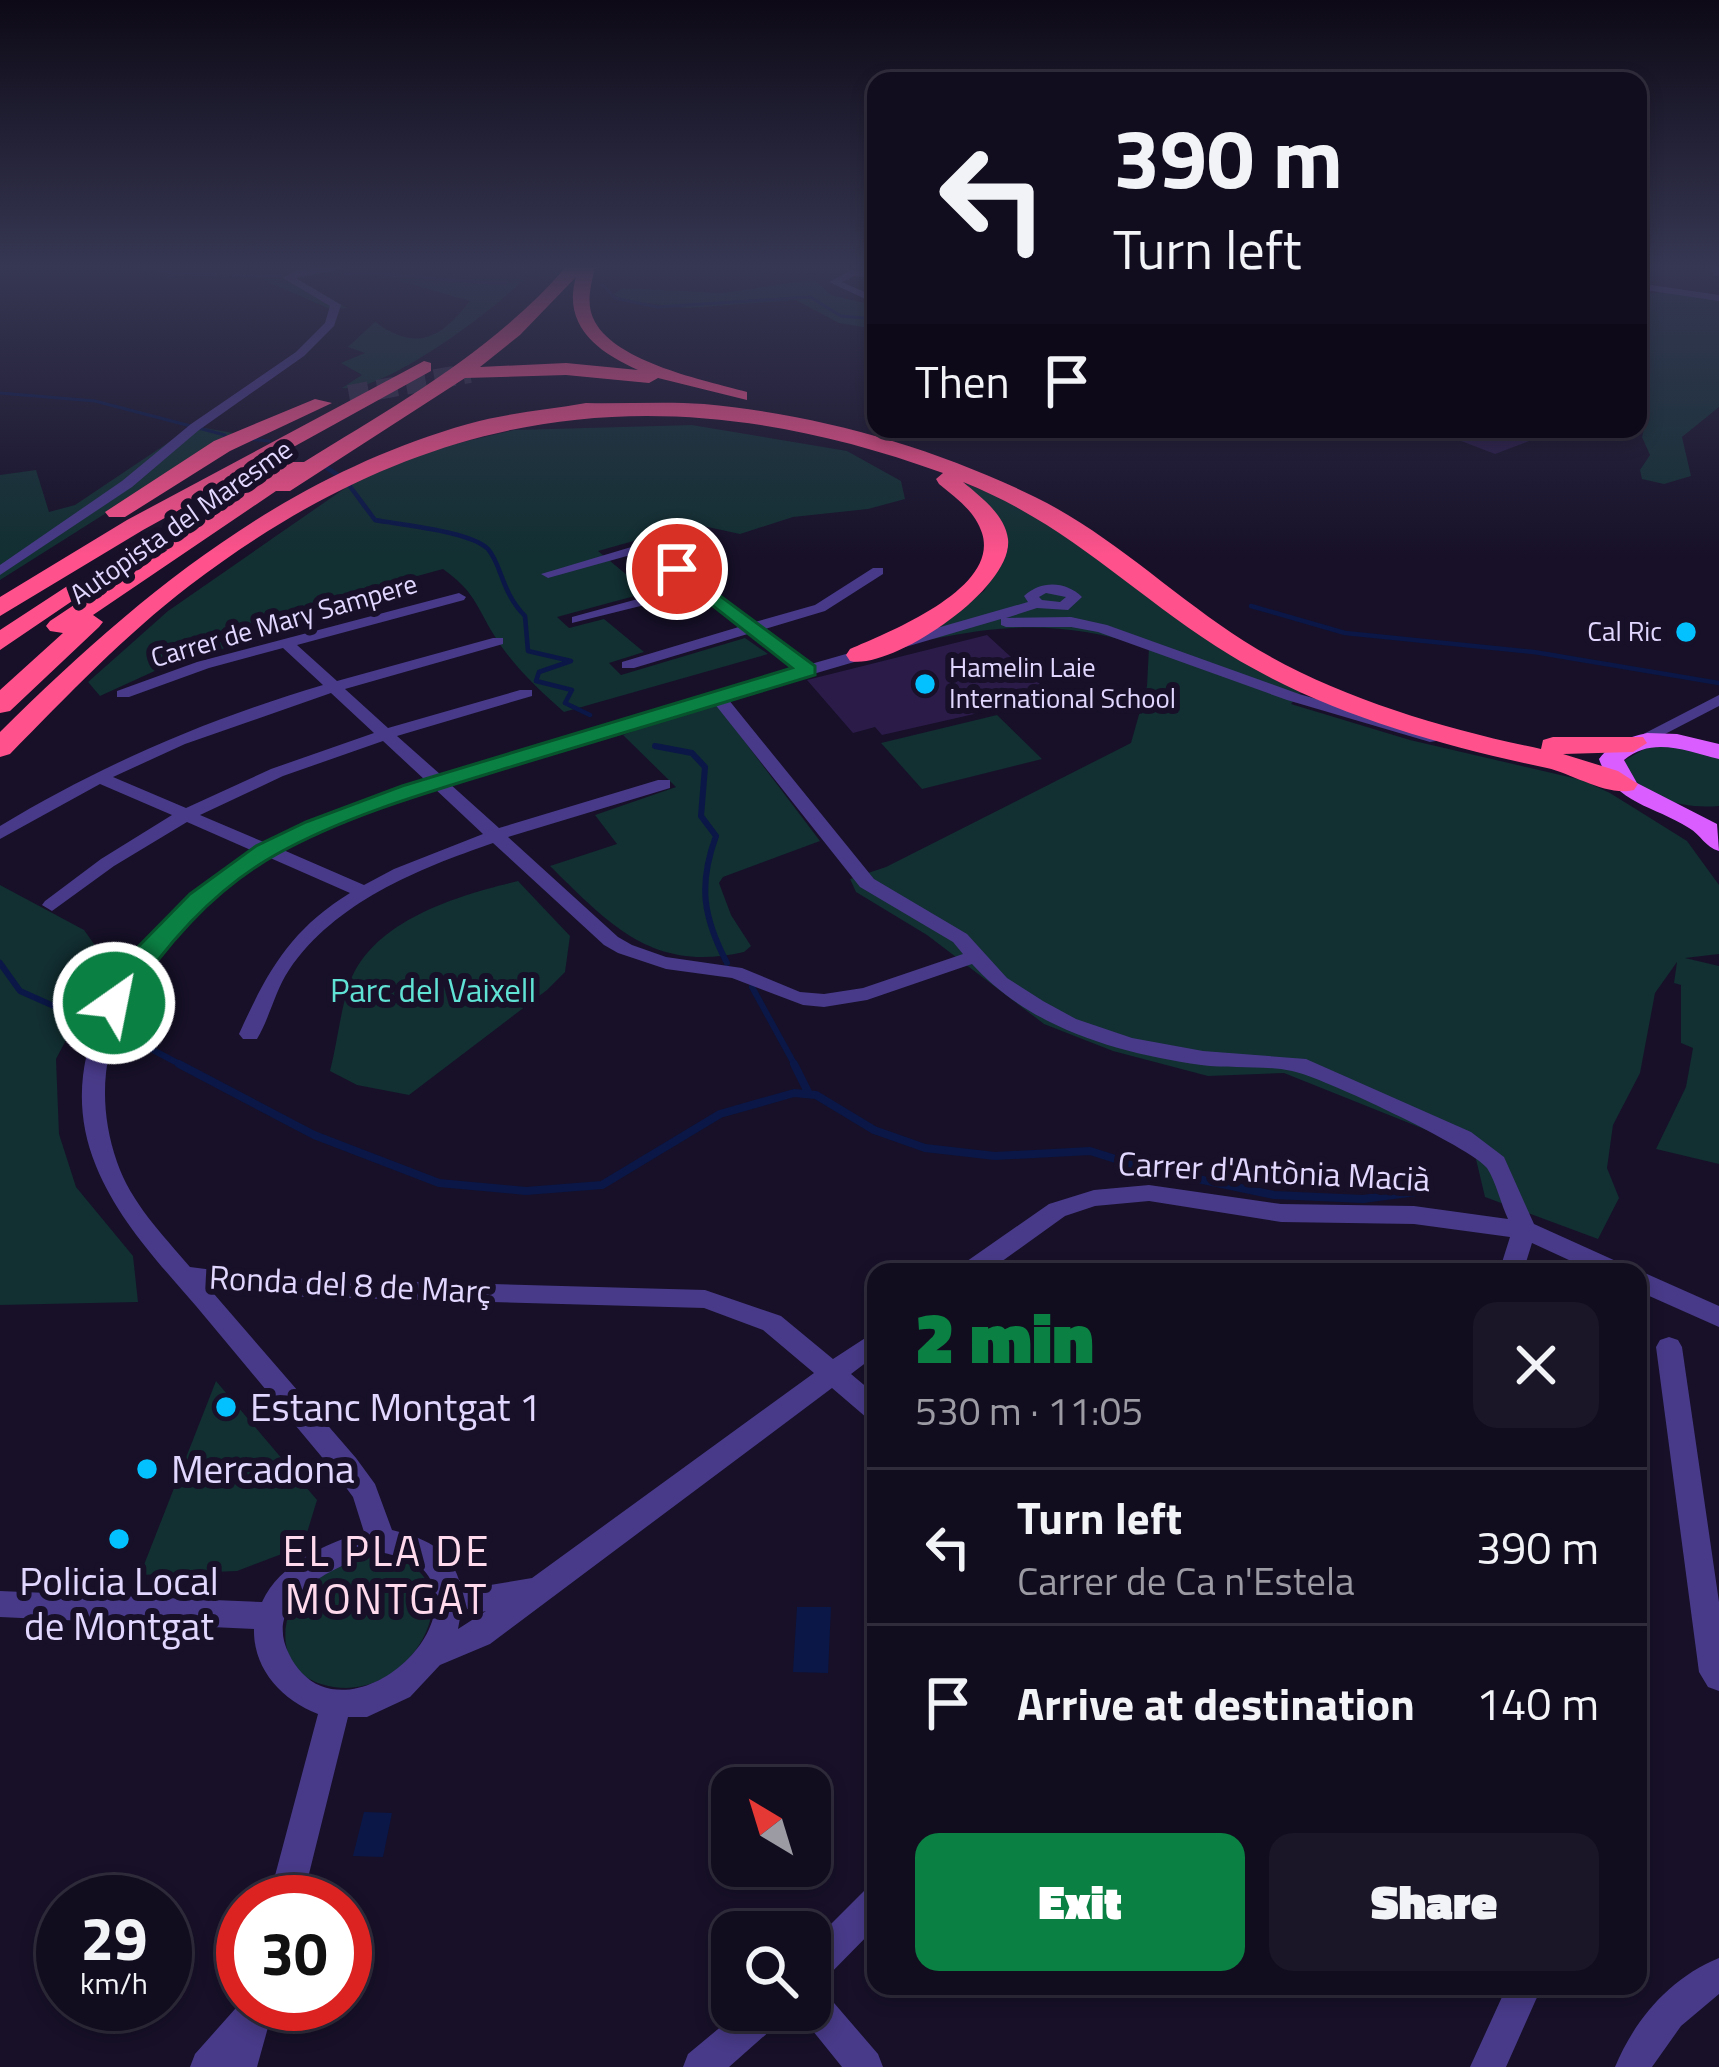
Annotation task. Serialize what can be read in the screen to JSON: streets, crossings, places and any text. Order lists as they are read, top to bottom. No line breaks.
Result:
{"streets":{"highway":["Autopista del Maresme"],"street":["Carrer de Mary Sampere","Carrer d'Antònia Macià","Ronda del 8 de Març"]},"districts":["EL PLA DE MONTGAT"],"parks":["Parc del Vaixell"],"places":["Cal Ric","Hamelin Laie International School","Estanc Montgat 1","Mercadona","Policia Local de Montgat"],"north":"top left","page":{"turn":["390 m","Turn left"],"then":"Then","heading":["2 min","530 m · 11:05"],"list":[{"name":"Turn left","note":"Carrer de Ca n'Estela","value":"390 m"},{"name":"Arrive at destination","value":"140 m"}],"buttons":["Exit","Share"],"speed":"29 km/h","limit":"30"}}
